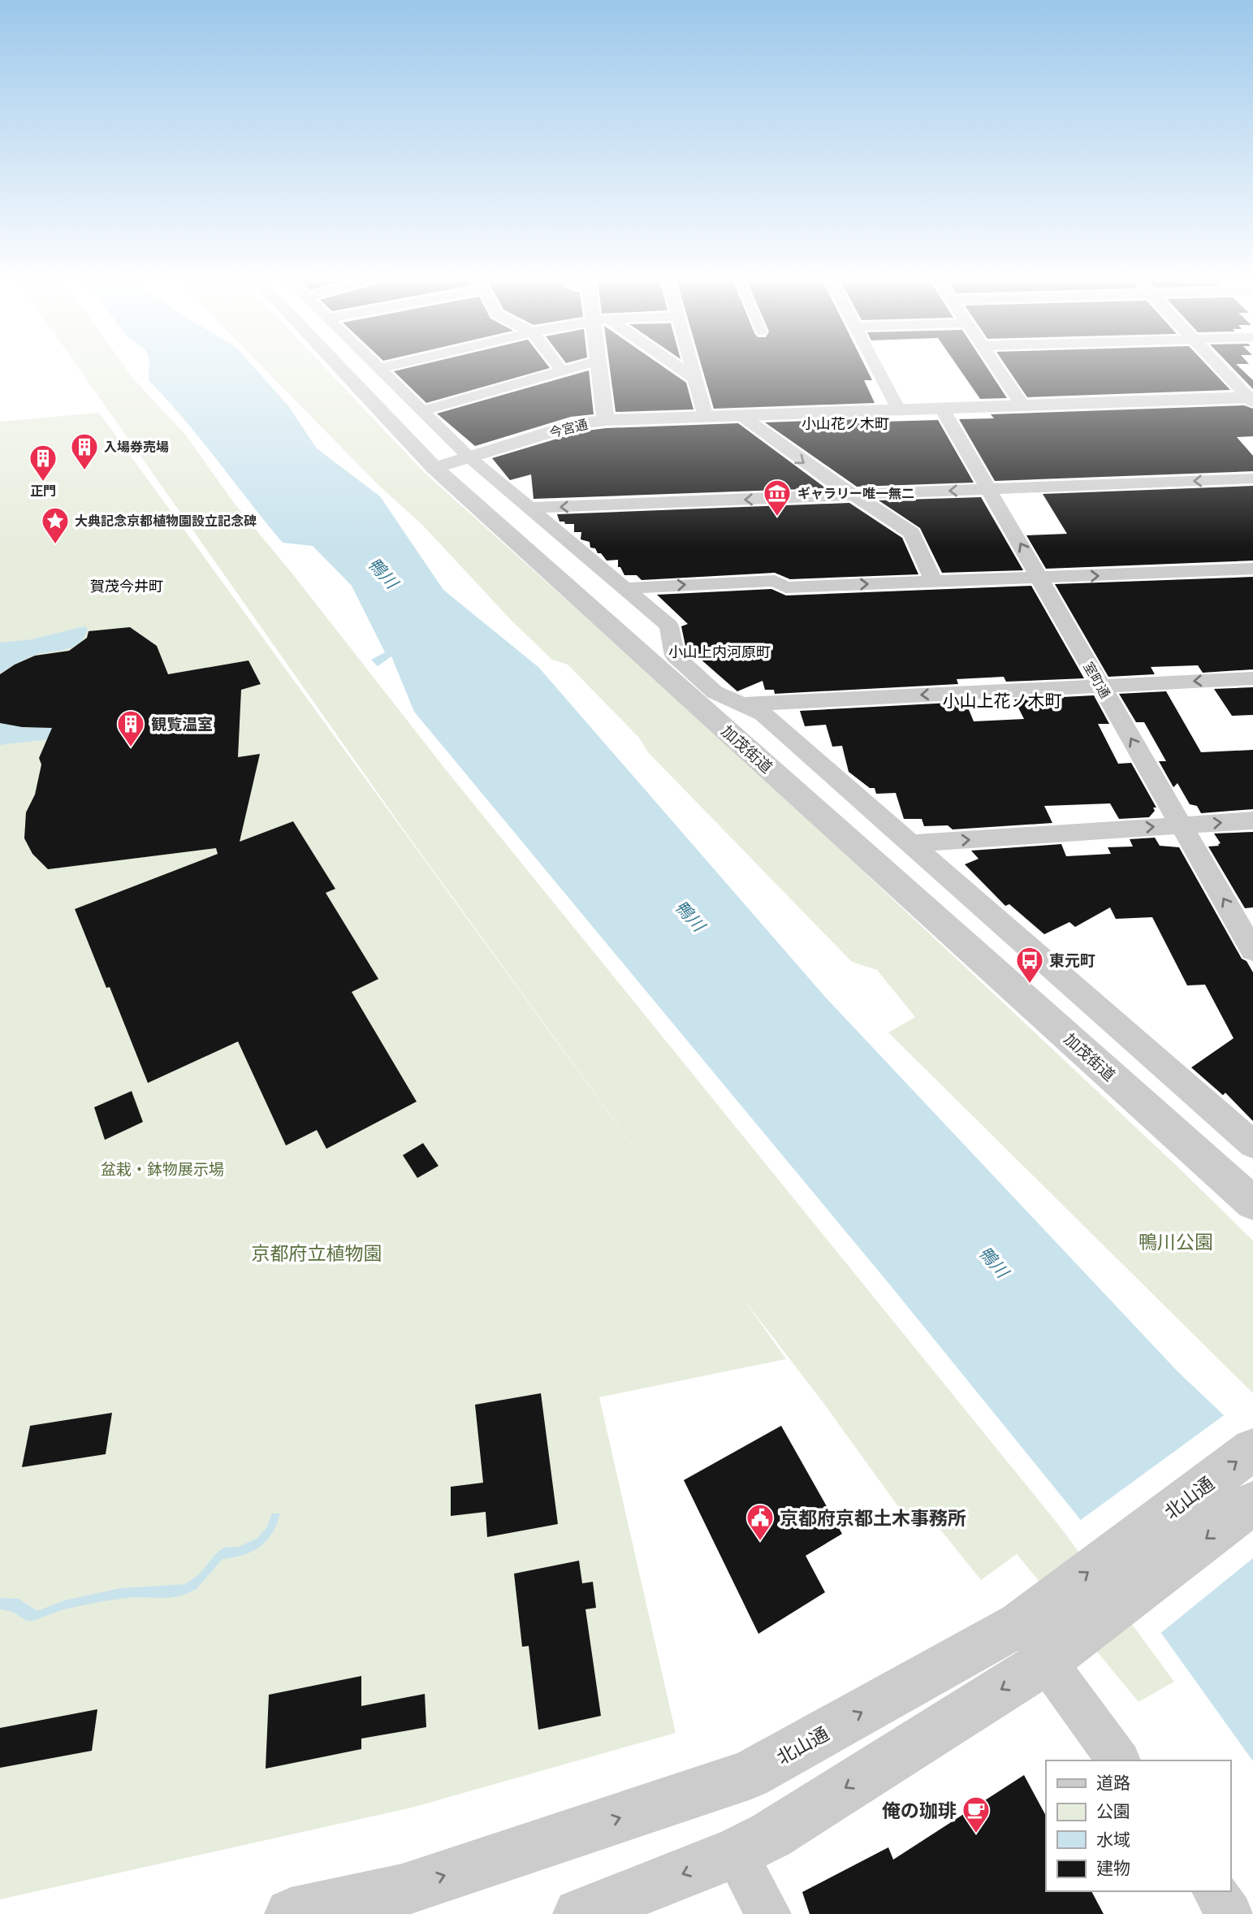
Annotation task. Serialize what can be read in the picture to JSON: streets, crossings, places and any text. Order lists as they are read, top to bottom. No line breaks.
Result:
{"streets":{"street":["今宮通","室町通","加茂街道","北山通"]},"crossings":[["今宮通","室町通"],["今宮通","加茂街道"]],"districts":["小山花ノ木町","賀茂今井町","小山上内河原町","小山上花ノ木町"],"water":["鴨川"],"parks":["盆栽・鉢物展示場","鴨川公園","京都府立植物園"],"places":{"building":["入場券売場","正門","観覧温室"],"museum":["ギャラリー唯一無二"],"place":["大典記念京都植物園設立記念碑"],"bus stop":["東元町"],"public building":["京都府京都土木事務所"],"cafe":["俺の珈琲"]},"legend":["道路","公園","水域","建物"]}
